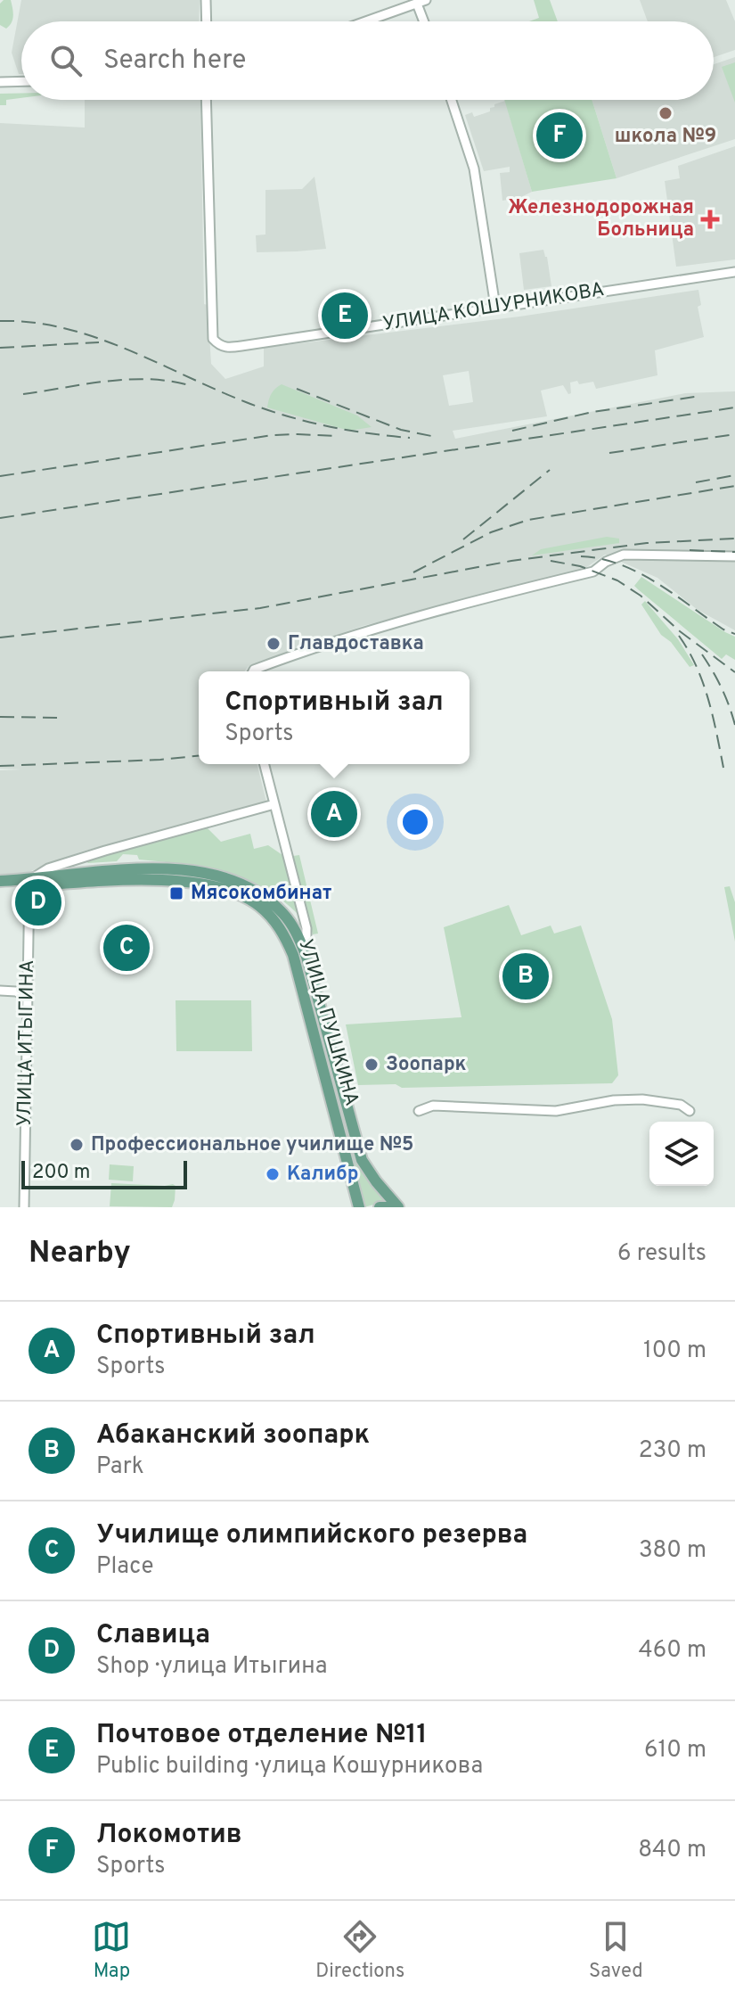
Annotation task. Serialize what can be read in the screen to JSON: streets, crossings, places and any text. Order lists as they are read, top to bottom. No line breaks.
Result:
{"streets":{"main road":["УЛИЦА ПУШКИНА"],"street":["УЛИЦА КОШУРНИКОВА","УЛИЦА ИТЫГИНА"]},"crossings":[["УЛИЦА ПУШКИНА","УЛИЦА ИТЫГИНА"]],"places":{"other":["школа №9","Главдоставка","Зоопарк","Профессиональное училище №5","Калибр"],"health":["Железнодорожная Больница"],"transit":["Мясокомбинат"]},"scale_bar":"200 m","page":{"search":"Search here","pins":["F","E","A","D","C","B"],"popup":["Спортивный зал","Sports"],"scale":"200 m","heading":["Nearby","6 results"],"list":[{"mark":"A","name":"Спортивный зал","note":"Sports","value":"100 m"},{"mark":"B","name":"Абаканский зоопарк","note":"Park","value":"230 m"},{"mark":"C","name":"Училище олимпийского резерва","note":"Place","value":"380 m"},{"mark":"D","name":"Славица","note":"Shop · улица Итыгина","value":"460 m"},{"mark":"E","name":"Почтовое отделение №11","note":"Public building · улица Кошурникова","value":"610 m"},{"mark":"F","name":"Локомотив","note":"Sports","value":"840 m"}],"nav":["Map","Directions","Saved"]}}
